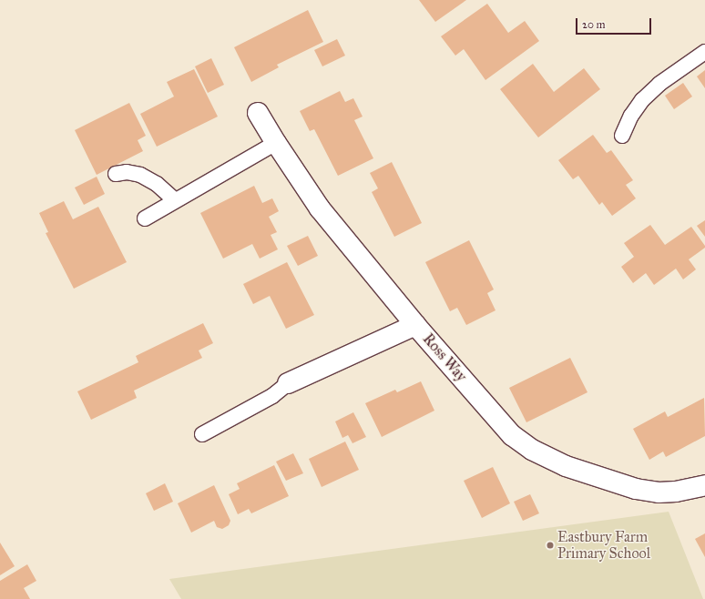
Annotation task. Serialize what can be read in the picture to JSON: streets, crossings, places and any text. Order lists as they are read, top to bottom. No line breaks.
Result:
{"streets":{"street":["Ross Way"]},"places":["Eastbury Farm Primary School"],"scale_bar":"20 m"}
